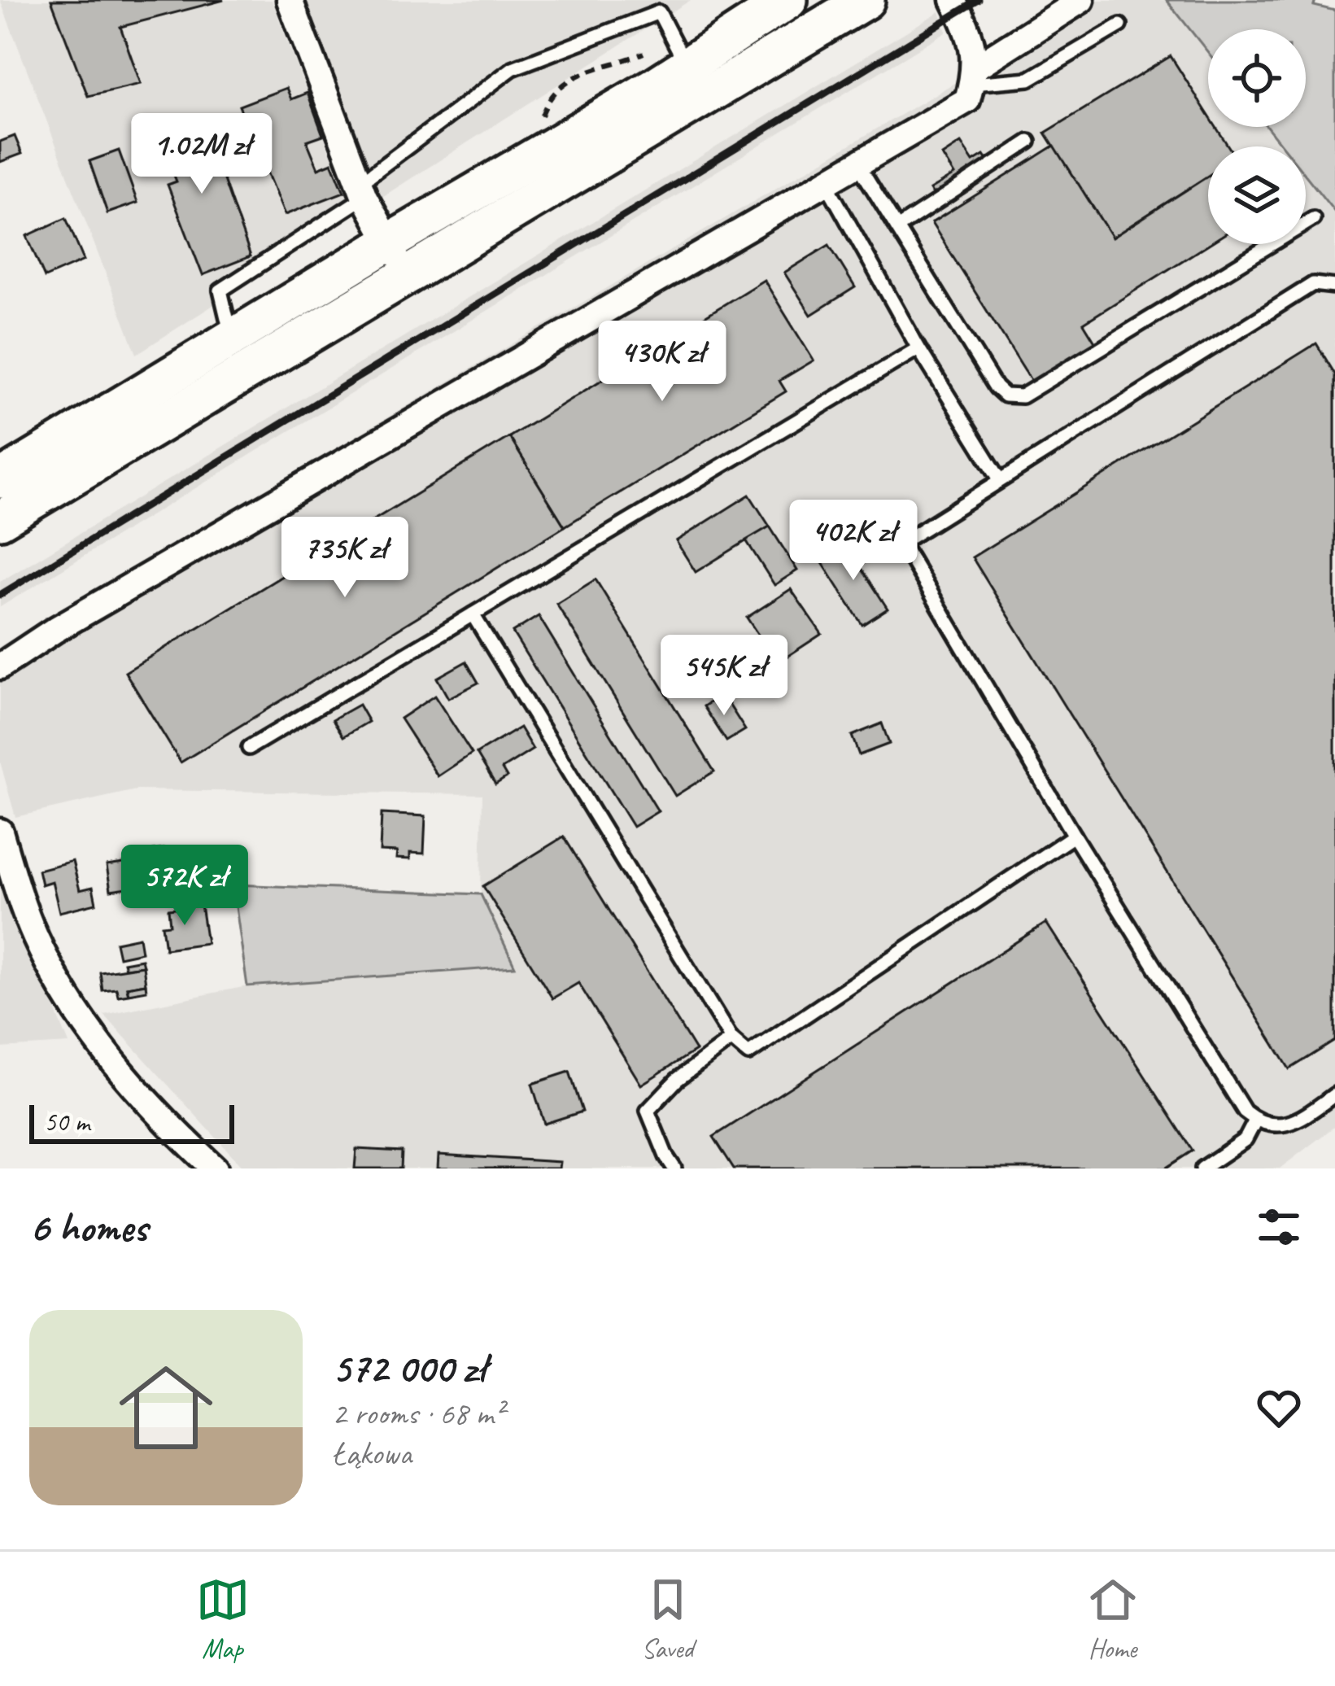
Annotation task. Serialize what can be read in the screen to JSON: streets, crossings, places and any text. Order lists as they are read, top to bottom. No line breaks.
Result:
{"scale_bar":"50 m","page":{"price":["1.02M zł","430K zł","402K zł","735K zł","545K zł","572K zł"],"scale":"50 m","heading":"6 homes","list":[{"name":"572 000 zł","note":"2 rooms · 68 m² · Łąkowa"}],"tabs":["Map","Saved","Home"]}}
